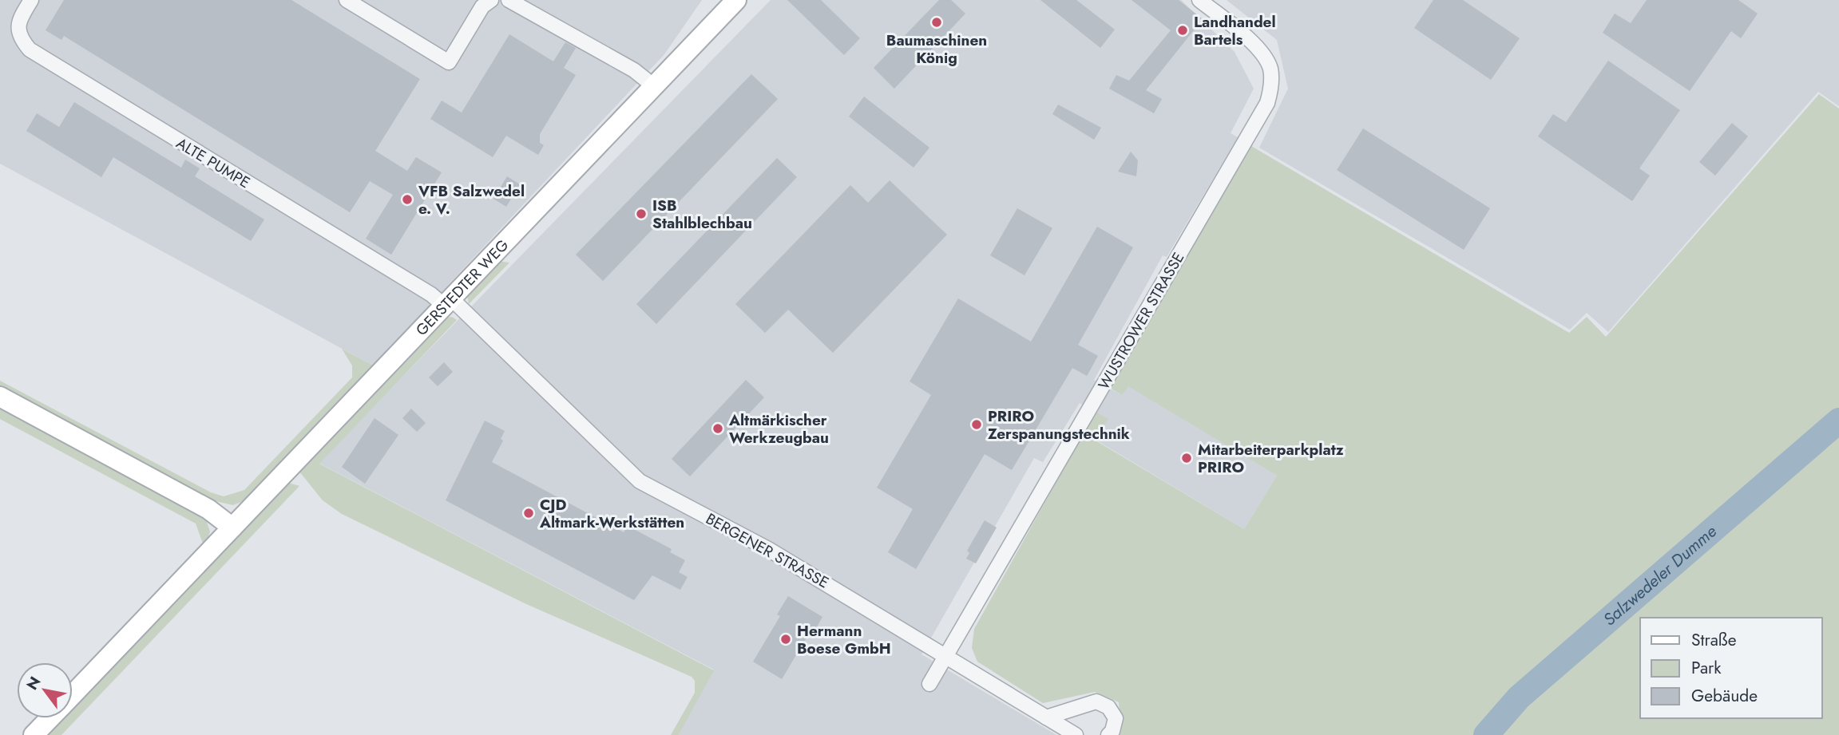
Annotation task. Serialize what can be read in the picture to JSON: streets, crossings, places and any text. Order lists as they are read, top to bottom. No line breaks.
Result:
{"streets":{"street":["ALTE PUMPE","GERSTEDTER WEG","WUSTROWER STRASSE","BERGENER STRASSE"]},"crossings":[["ALTE PUMPE","GERSTEDTER WEG"],["ALTE PUMPE","BERGENER STRASSE"],["GERSTEDTER WEG","BERGENER STRASSE"],["WUSTROWER STRASSE","BERGENER STRASSE"]],"water":["Salzwedeler Dumme"],"places":["Baumaschinen König","Landhandel Bartels","VFB Salzwedel e. V.","ISB Stahlblechbau","PRIRO Zerspanungstechnik","Altmärkischer Werkzeugbau","Mitarbeiterparkplatz PRIRO","CJD Altmark-Werkstätten","Hermann Boese GmbH"],"legend":["Straße","Park","Gebäude"],"north":"top left"}
